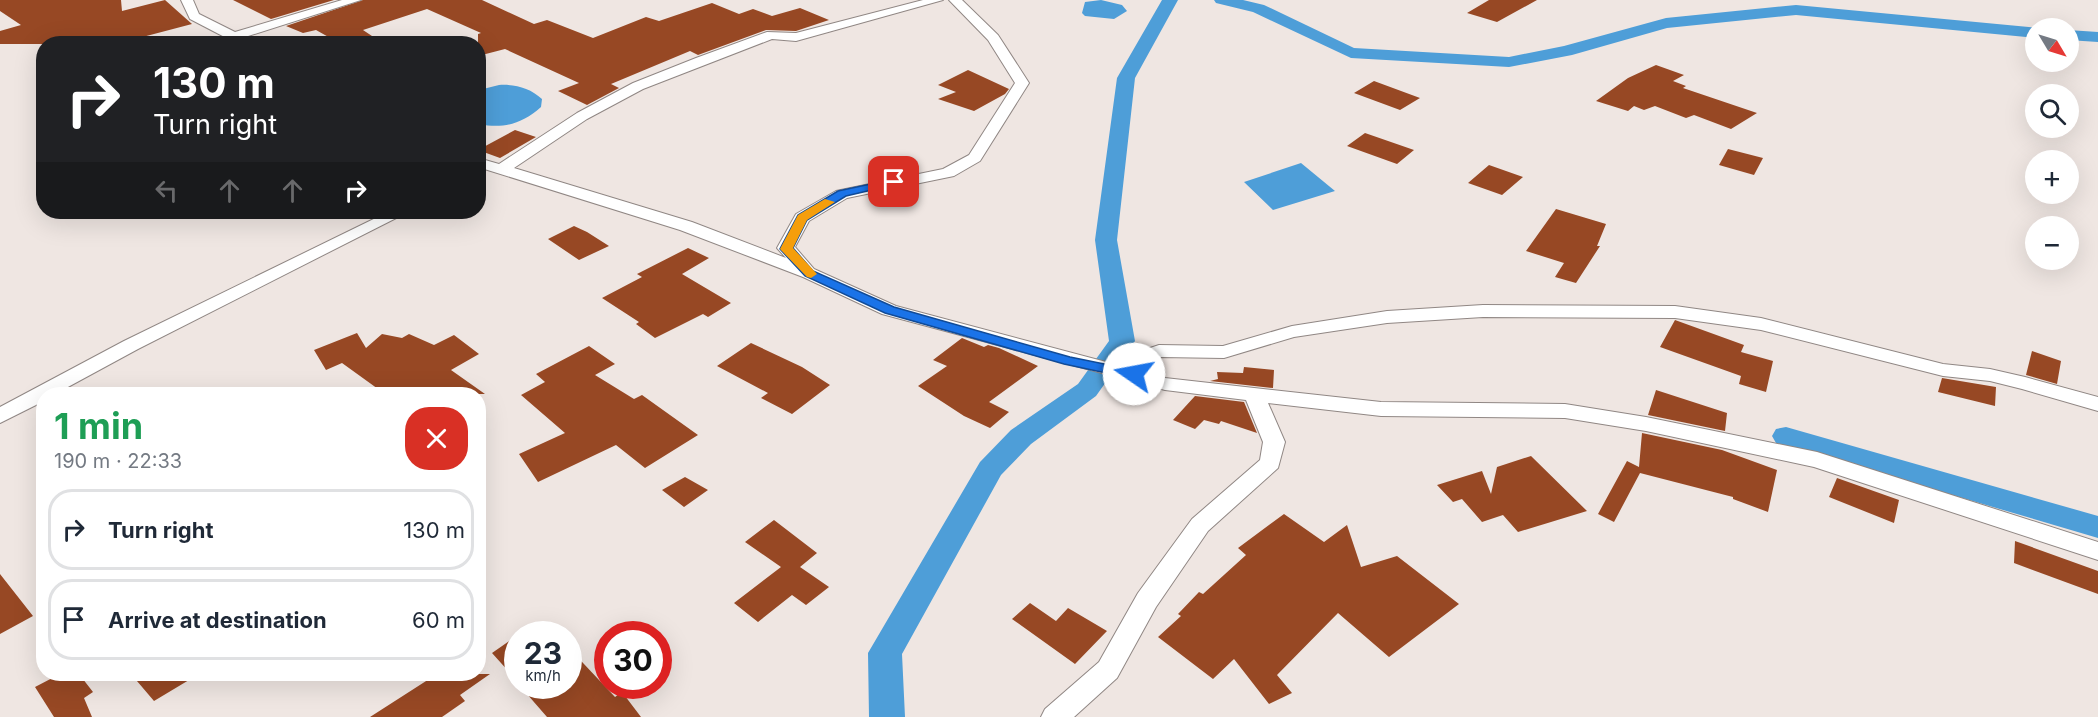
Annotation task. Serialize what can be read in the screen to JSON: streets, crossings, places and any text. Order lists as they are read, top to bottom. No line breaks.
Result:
{"north":"bottom right","page":{"map_buttons":["+","−"],"turn":["130 m","Turn right"],"heading":["1 min","190 m · 22:33"],"list":[{"name":"Turn right","value":"130 m"},{"name":"Arrive at destination","value":"60 m"}],"speed":"23 km/h","limit":"30"}}
